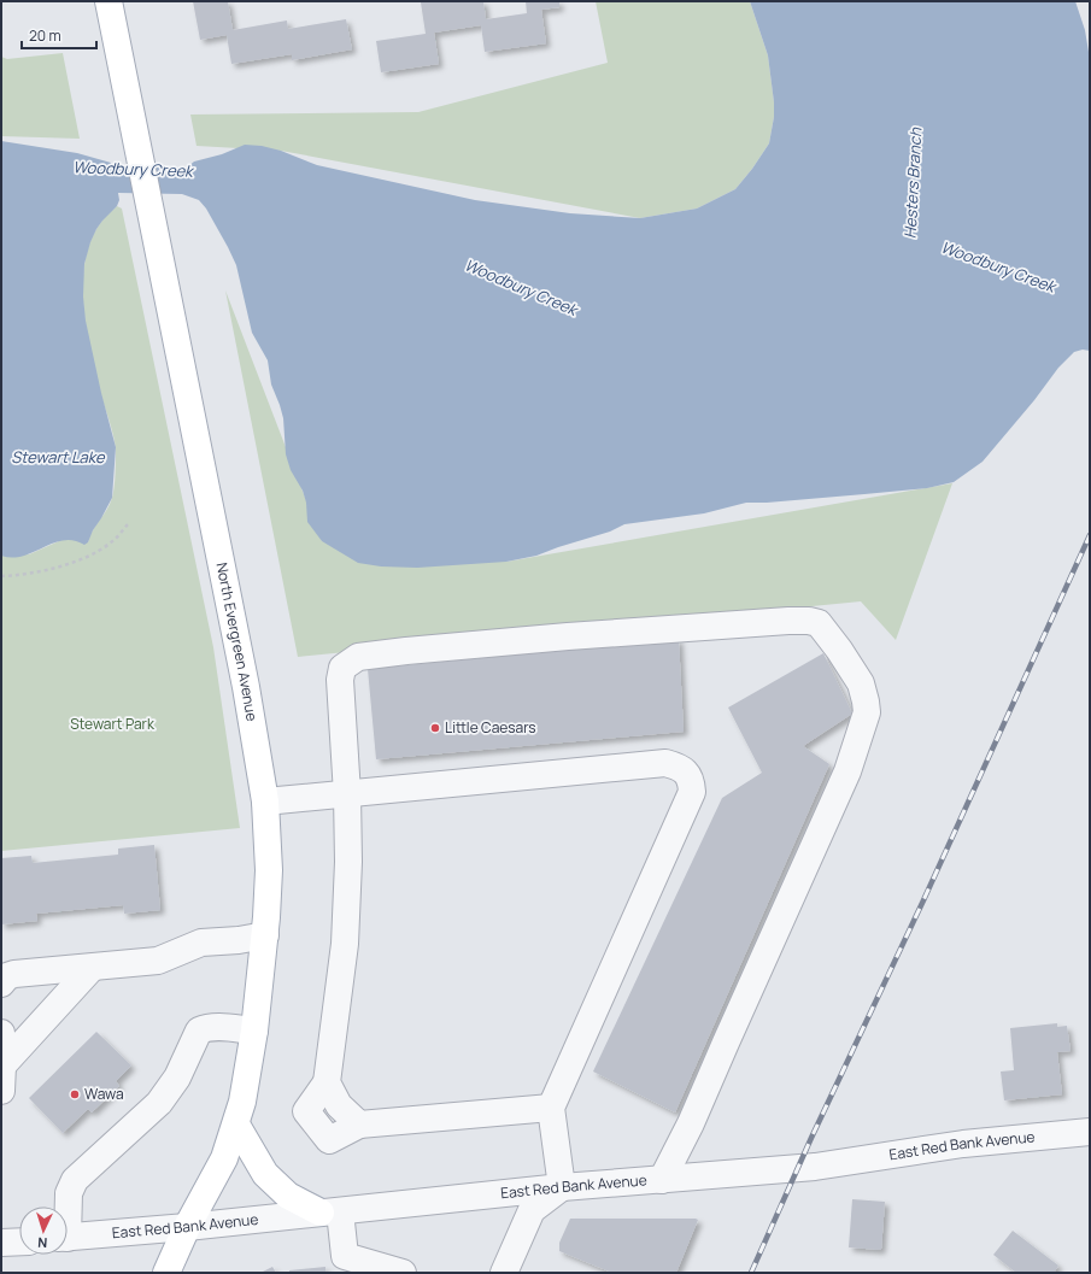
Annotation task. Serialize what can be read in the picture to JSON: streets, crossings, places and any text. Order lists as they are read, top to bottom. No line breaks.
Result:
{"streets":{"main road":["North Evergreen Avenue"],"street":["East Red Bank Avenue"]},"crossings":[["North Evergreen Avenue","East Red Bank Avenue"]],"water":["Woodbury Creek","Hesters Branch","Stewart Lake"],"parks":["Stewart Park"],"places":["Little Caesars","Wawa"],"scale_bar":"20 m","north":"bottom"}
